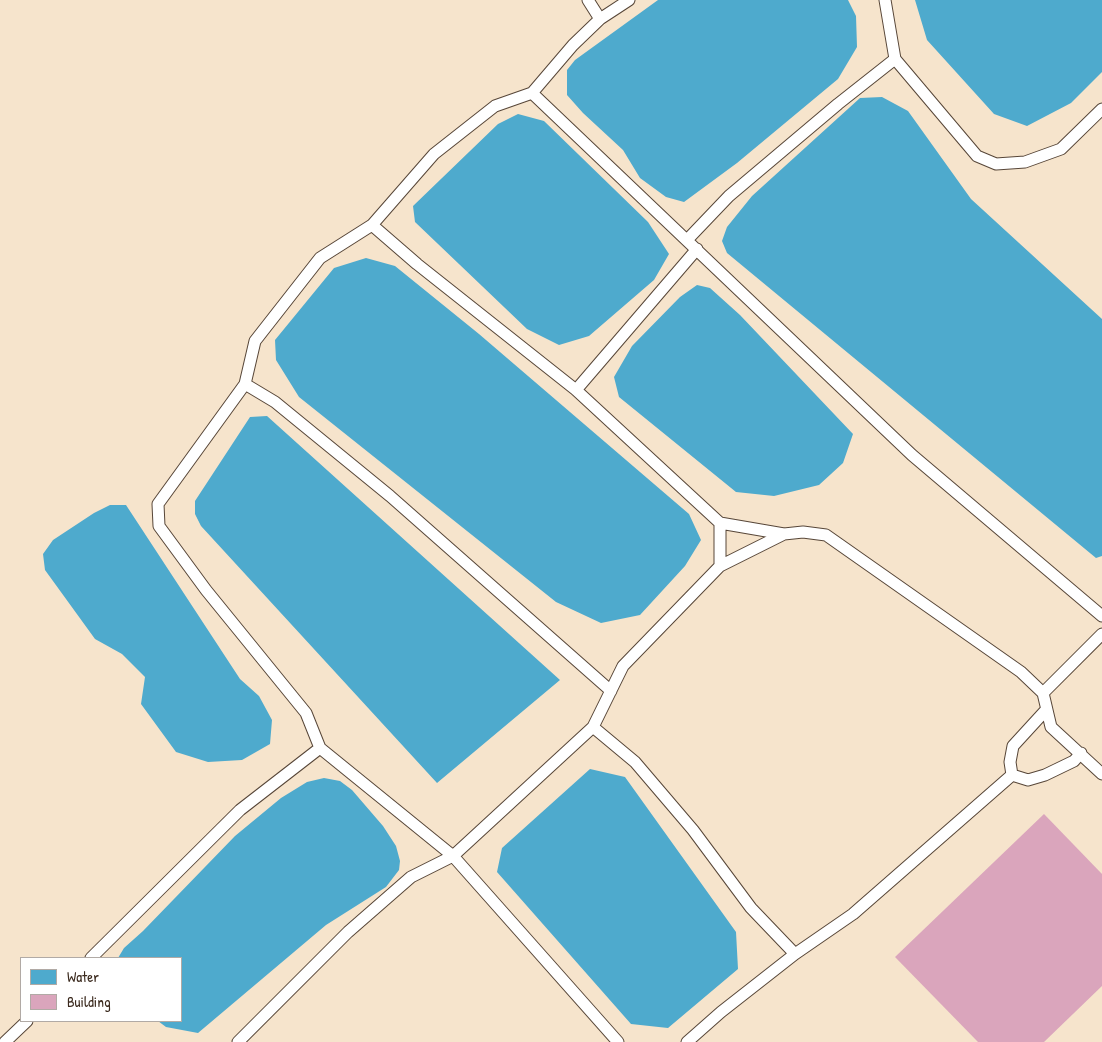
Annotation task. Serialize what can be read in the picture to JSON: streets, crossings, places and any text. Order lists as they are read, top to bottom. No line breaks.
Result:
{"legend":["Water","Building"]}
